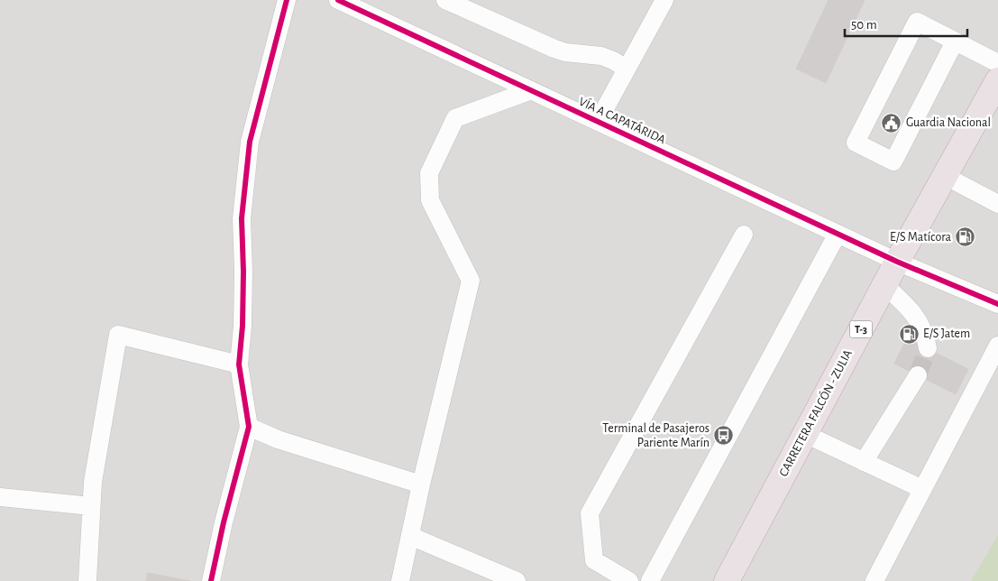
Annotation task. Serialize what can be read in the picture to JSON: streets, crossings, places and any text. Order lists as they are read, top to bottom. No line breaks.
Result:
{"streets":{"highway":["T-3","CARRETERA FALCÓN - ZULIA"],"street":["VÍA A CAPATÁRIDA"]},"crossings":[["VÍA A CAPATÁRIDA","CARRETERA FALCÓN - ZULIA"]],"places":{"public building":["Guardia Nacional"],"fuel station":["E/S Matícora","E/S Jatem"],"bus stop":["Terminal de Pasajeros Pariente Marín"]},"scale_bar":"50 m"}
